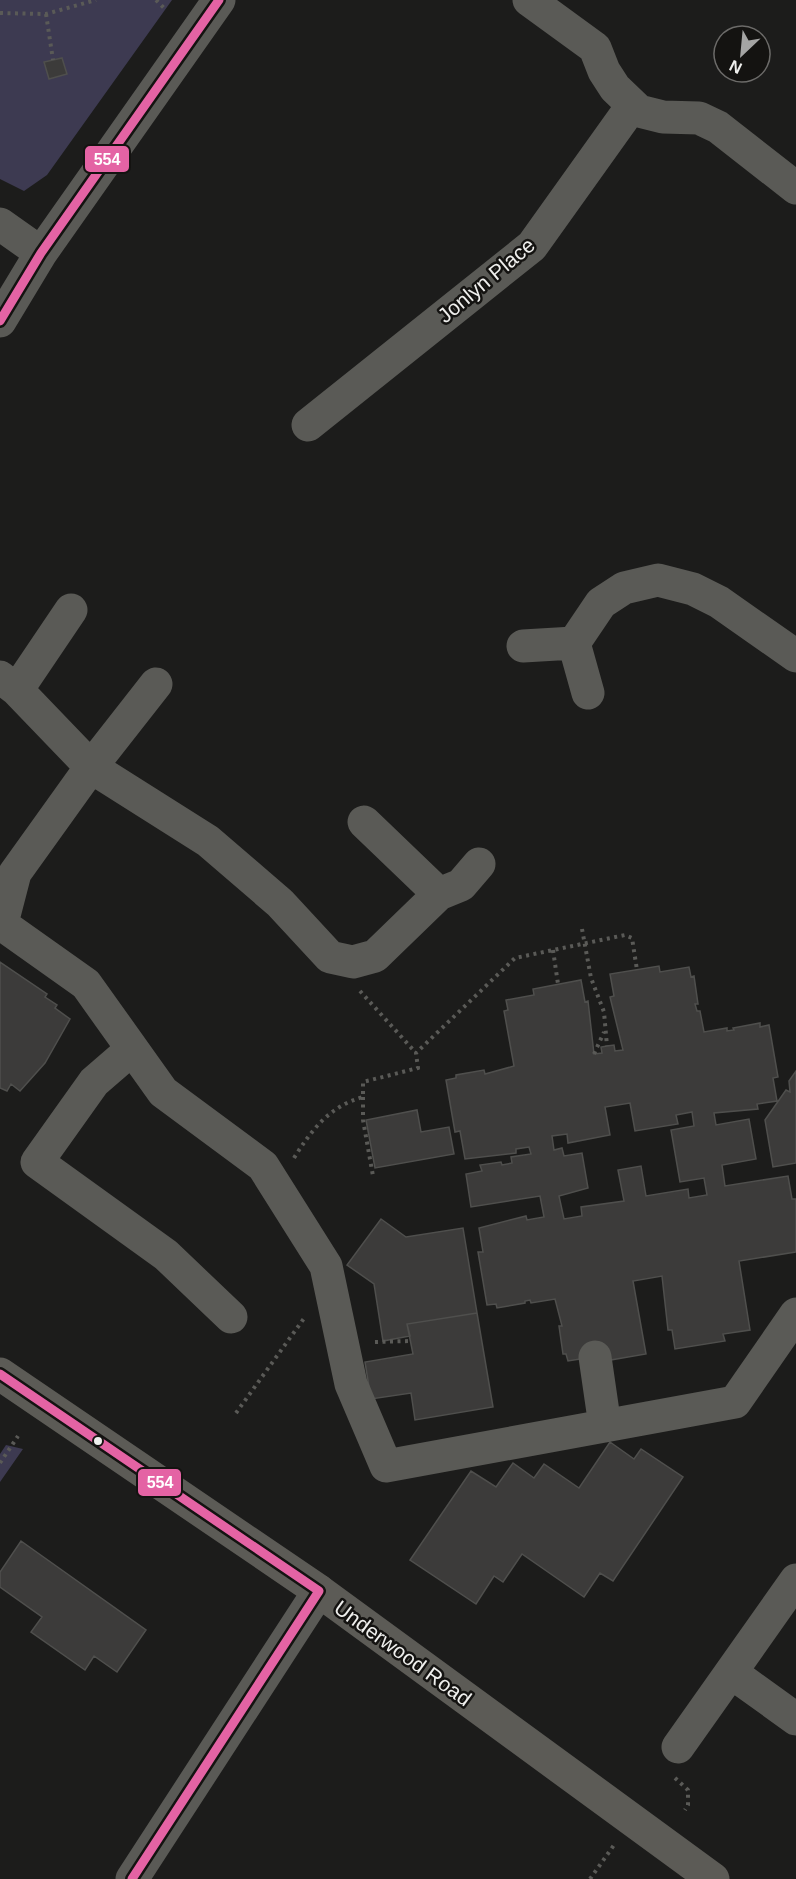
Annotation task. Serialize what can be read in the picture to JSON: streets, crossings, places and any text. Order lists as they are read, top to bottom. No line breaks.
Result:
{"streets":{"main road":["Underwood Road"],"street":["Jonlyn Place"]},"lines":["transit line 554"],"north":"bottom left"}
